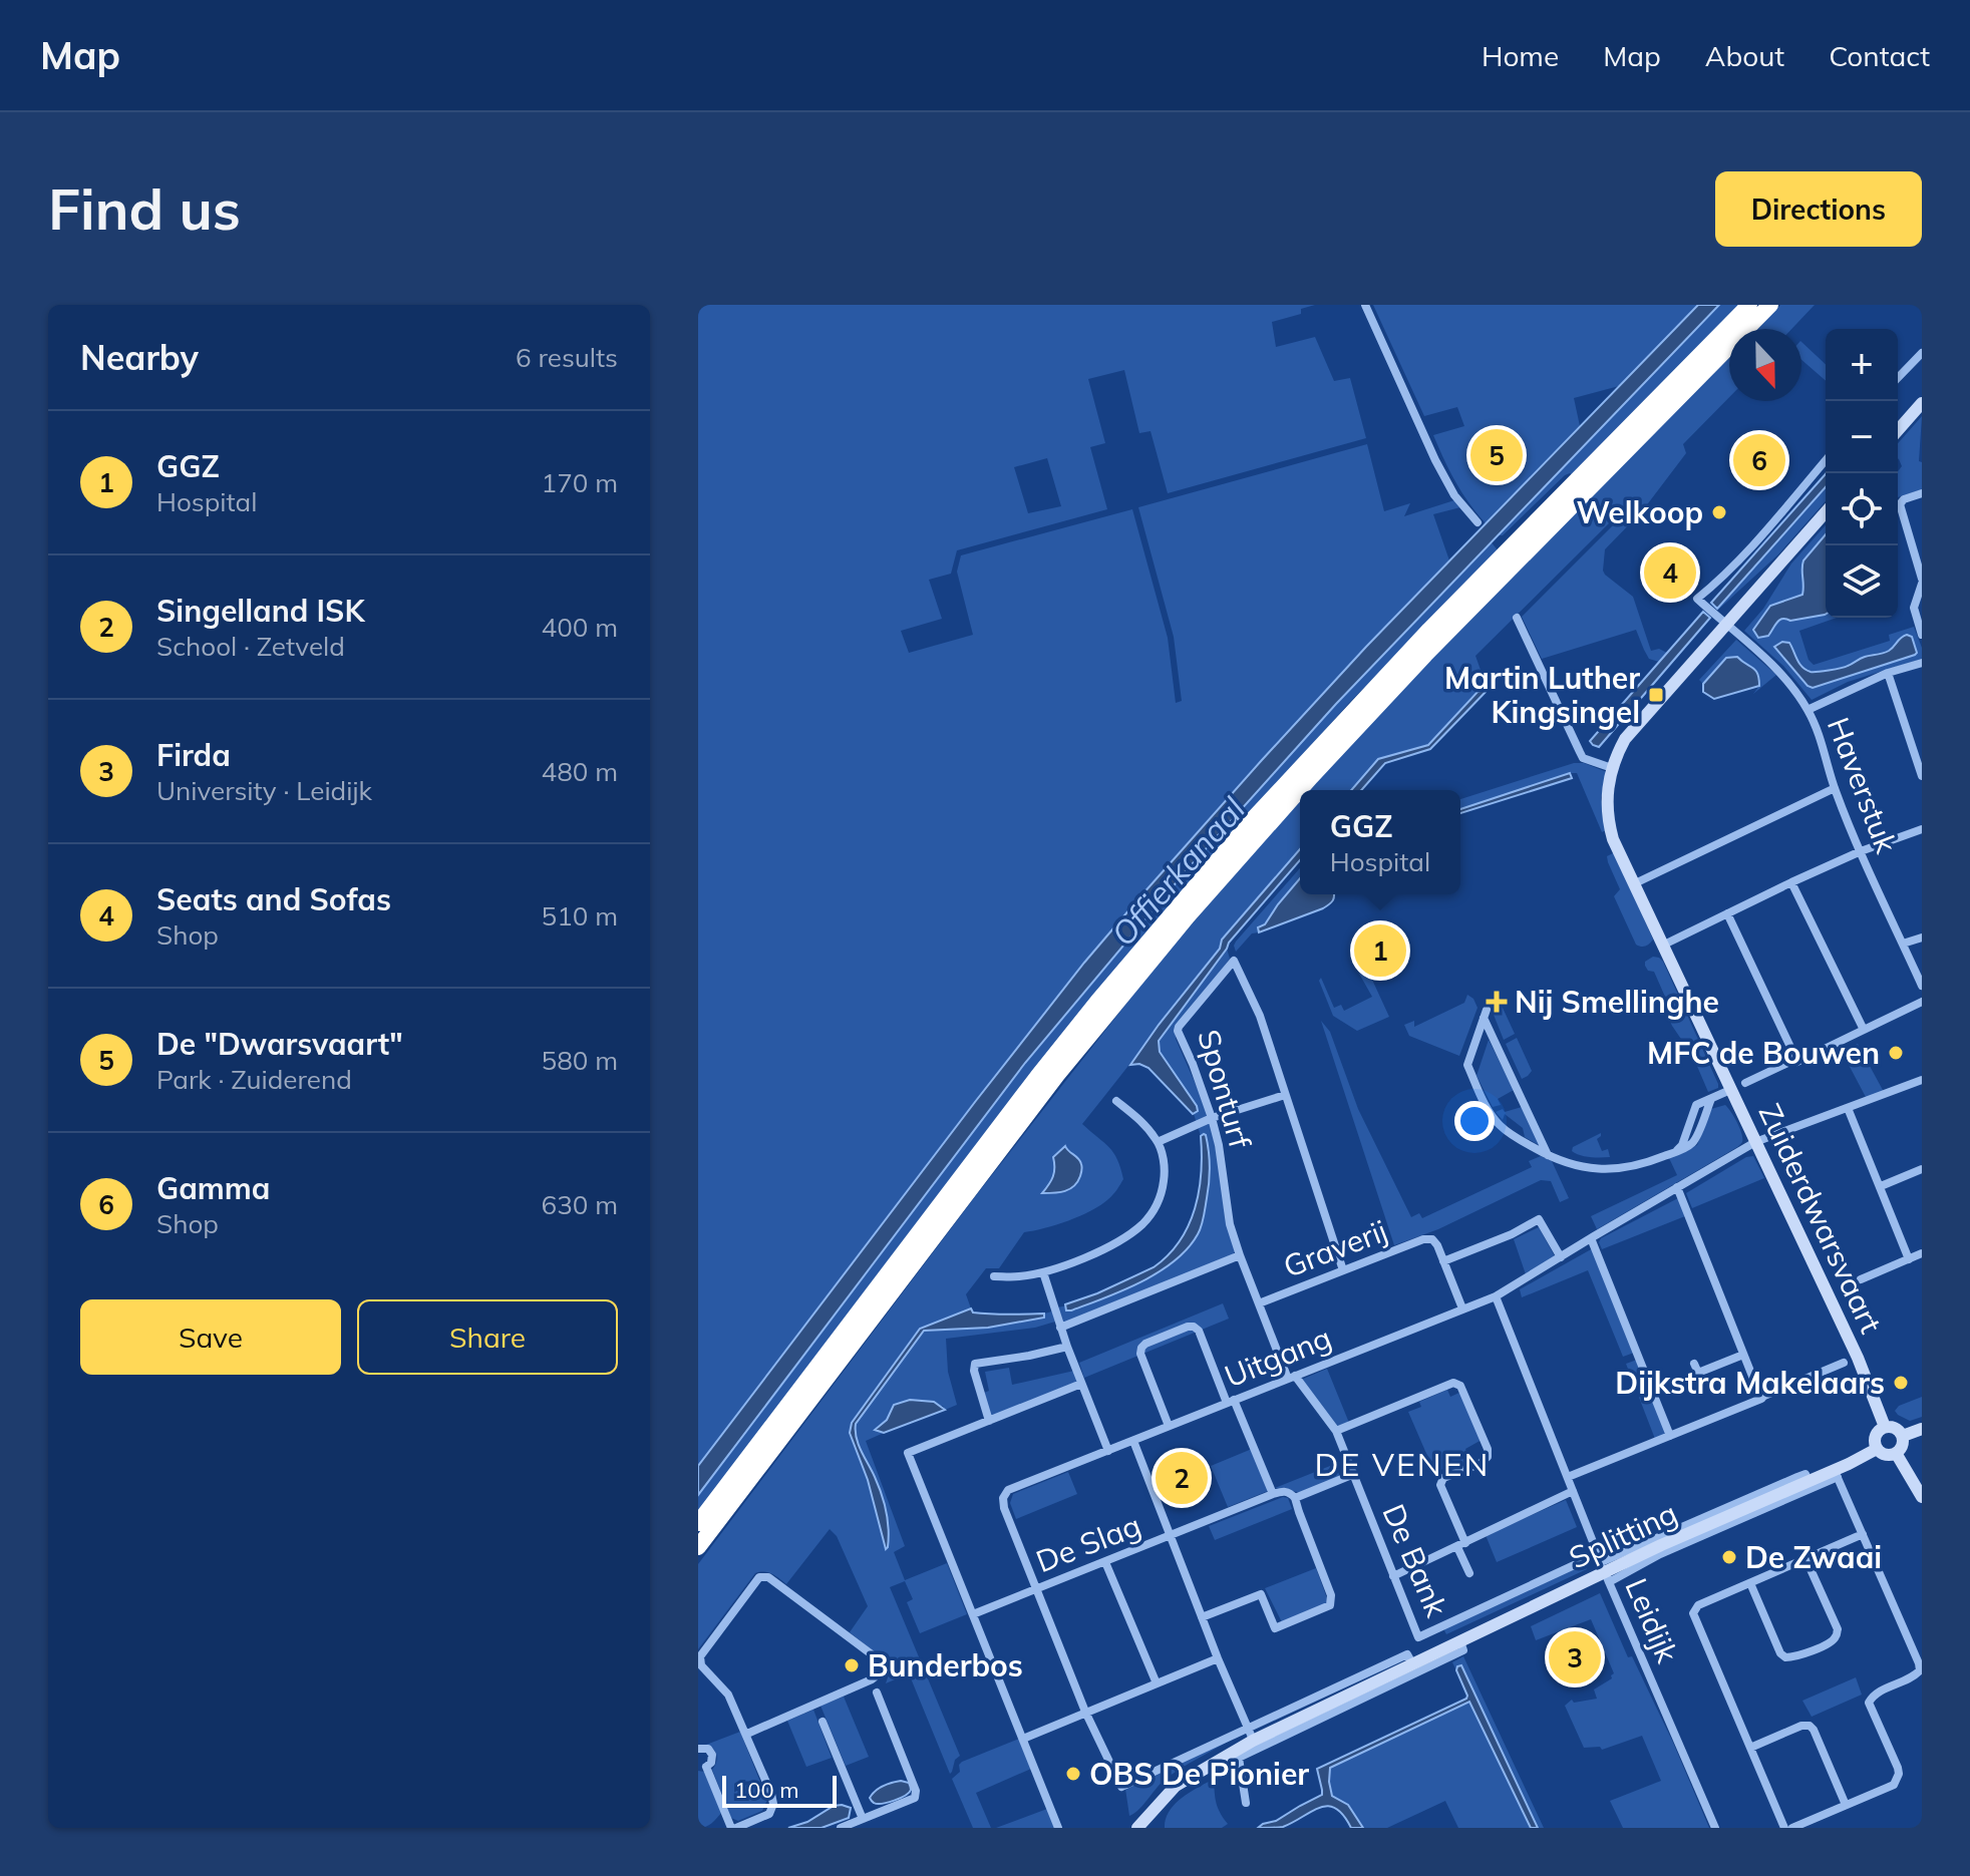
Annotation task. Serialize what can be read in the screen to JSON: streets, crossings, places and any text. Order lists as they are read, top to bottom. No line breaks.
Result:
{"streets":{"street":["Haverstuk","Sponturf","Zuiderdwarsvaart","Graverij","Uitgang","Splitting","De Slag","De Bank","Leidijk"]},"crossings":[["Haverstuk","Zuiderdwarsvaart"],["Sponturf","Graverij"],["Zuiderdwarsvaart","Uitgang"],["Zuiderdwarsvaart","Splitting"],["Graverij","Uitgang"],["Graverij","De Bank"],["Uitgang","De Slag"],["Uitgang","De Bank"],["Uitgang","Leidijk"],["Splitting","De Bank"],["Splitting","Leidijk"],["De Bank","Leidijk"]],"districts":["DE VENEN"],"water":["Offierkanaal"],"places":{"other":["Welkoop","MFC de Bouwen","Dijkstra Makelaars","De Zwaai","Bunderbos","OBS De Pionier"],"transit":["Martin Luther Kingsingel"],"health":["Nij Smellinghe"]},"scale_bar":"100 m","north":"bottom","page":{"header":"Map","nav":["Home","Map","About","Contact"],"buttons":["Directions",["Save","Share"]],"title":"Find us","heading":["Nearby","6 results"],"map_buttons":["+","−"],"list":[{"mark":"1","name":"GGZ","note":"Hospital","value":"170 m"},{"mark":"2","name":"Singelland ISK","note":"School · Zetveld","value":"400 m"},{"mark":"3","name":"Firda","note":"University · Leidijk","value":"480 m"},{"mark":"4","name":"Seats and Sofas","note":"Shop","value":"510 m"},{"mark":"5","name":"De \"Dwarsvaart\"","note":"Park · Zuiderend","value":"580 m"},{"mark":"6","name":"Gamma","note":"Shop","value":"630 m"}],"pins":["5","6","4","1","2","3"],"popup":["GGZ","Hospital"],"scale":"100 m"}}
